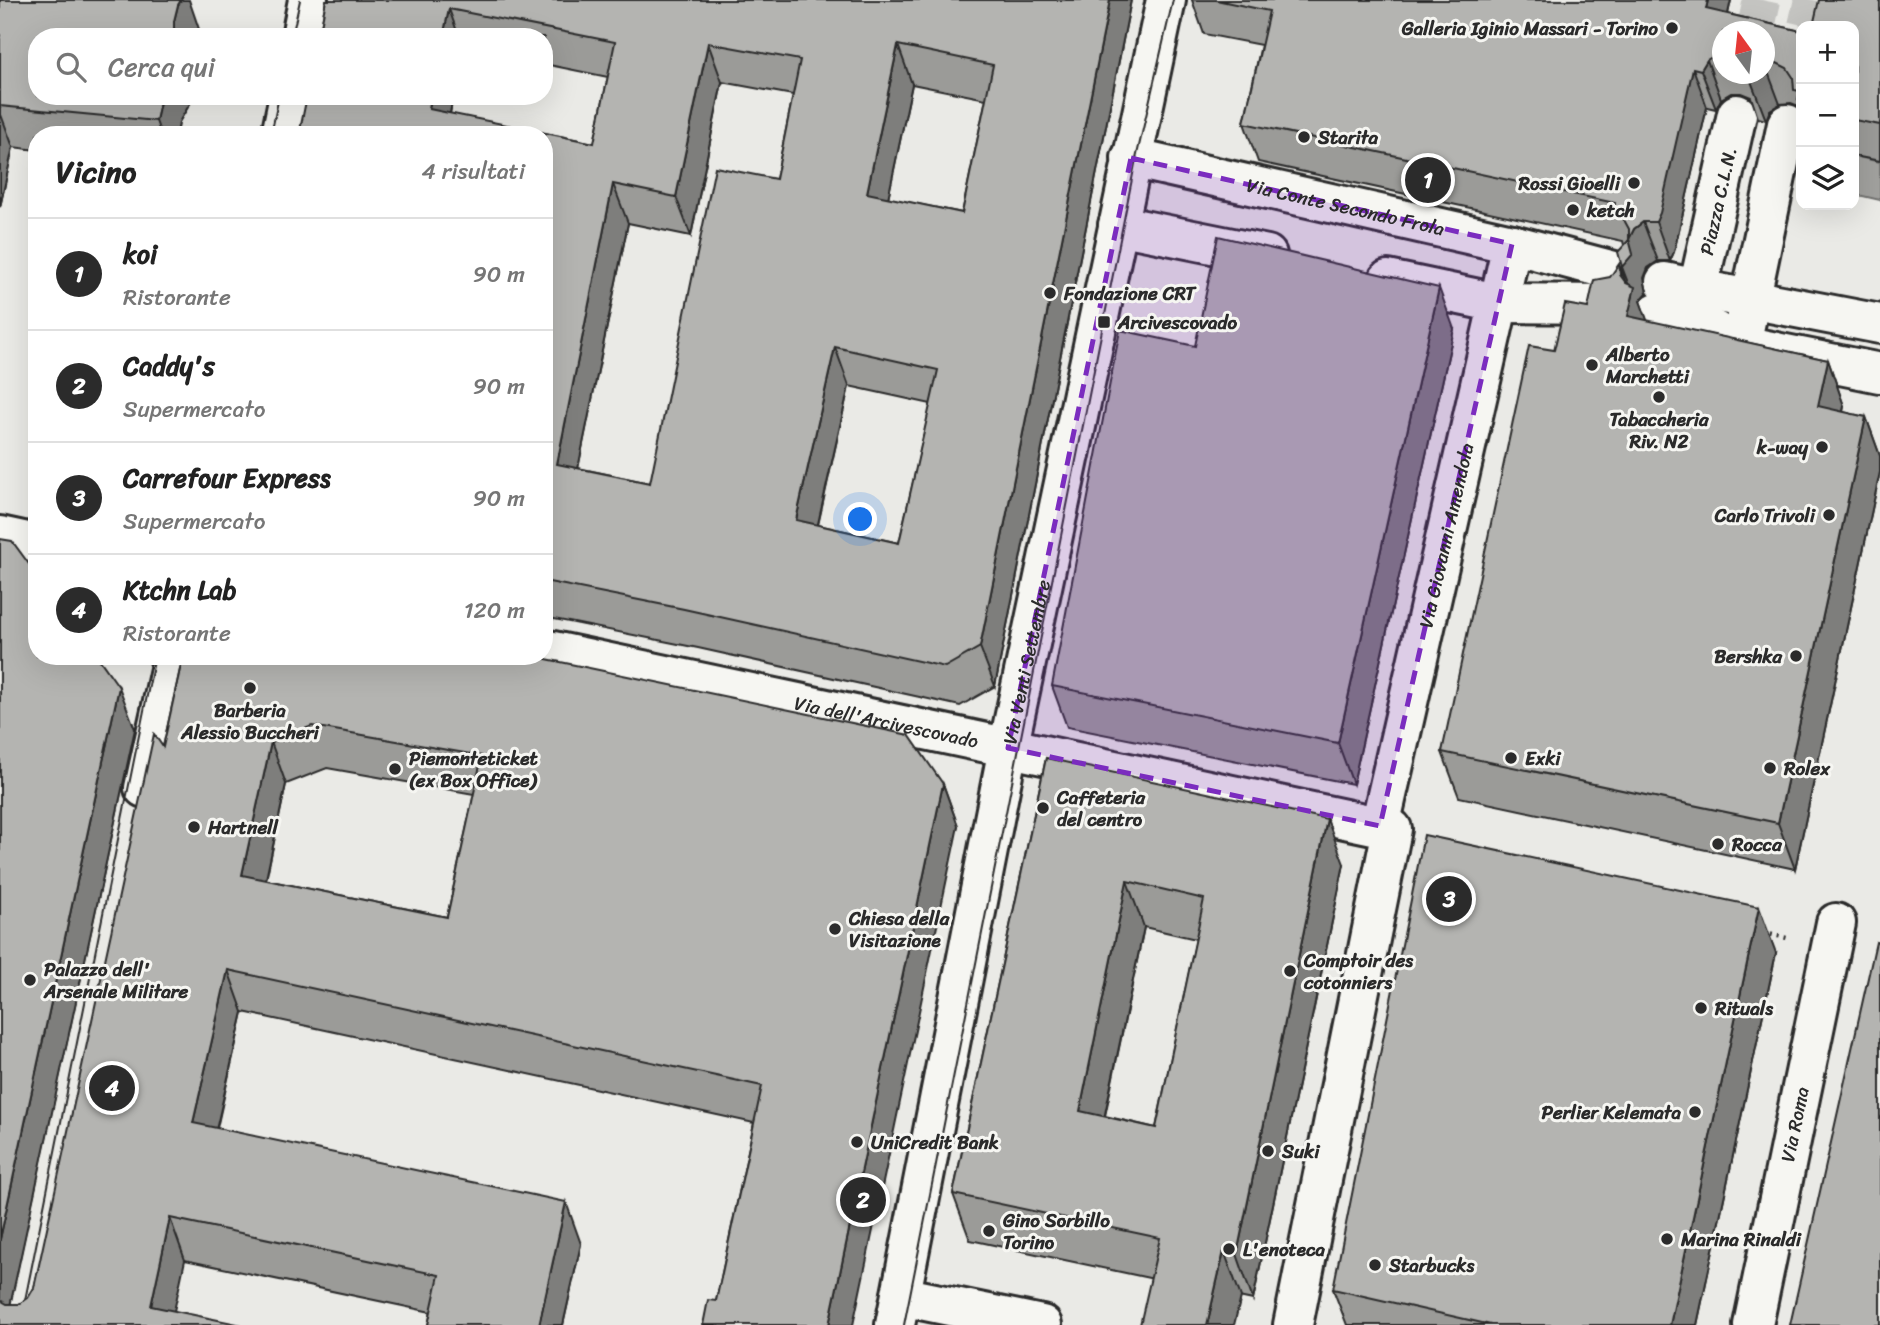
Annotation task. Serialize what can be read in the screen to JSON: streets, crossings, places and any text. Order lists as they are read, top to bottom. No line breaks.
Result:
{"streets":{"street":["Piazza C.L.N.","Via Conte Secondo Frola","Via Giovanni Amendola","Via Venti Settembre","Via dell'Arcivescovado","Via Roma"]},"crossings":[["Via Conte Secondo Frola","Via Giovanni Amendola"],["Via Conte Secondo Frola","Via Venti Settembre"],["Via Giovanni Amendola","Via dell'Arcivescovado"],["Via Venti Settembre","Via dell'Arcivescovado"]],"places":{"other":["Galleria Iginio Massari - Torino","Starita","Rossi Gioelli","ketch","Fondazione CRT","Alberto Marchetti","Tabaccheria Riv. N2","k-way","Carlo Trivoli","Bershka","Barberia Alessio Buccheri","Exki","Rolex","Piemonteticket (ex Box Office)","Caffeteria del centro","Hartnell","Rocca","Chiesa della Visitazione","Comptoir des cotonniers","Palazzo dell' Arsenale Militare","Rituals","Perlier Kelemata","UniCredit Bank","Suki","Gino Sorbillo Torino","Marina Rinaldi","L'enoteca","Starbucks"],"transit":["Arcivescovado"]},"north":"top","page":{"map_buttons":["+","−"],"search":"Cerca qui","heading":["Vicino","4 risultati"],"pins":["1","3","4","2"],"list":[{"mark":"1","name":"koi","note":"Ristorante","value":"90 m"},{"mark":"2","name":"Caddy's","note":"Supermercato","value":"90 m"},{"mark":"3","name":"Carrefour Express","note":"Supermercato","value":"90 m"},{"mark":"4","name":"Ktchn Lab","note":"Ristorante","value":"120 m"}]}}
